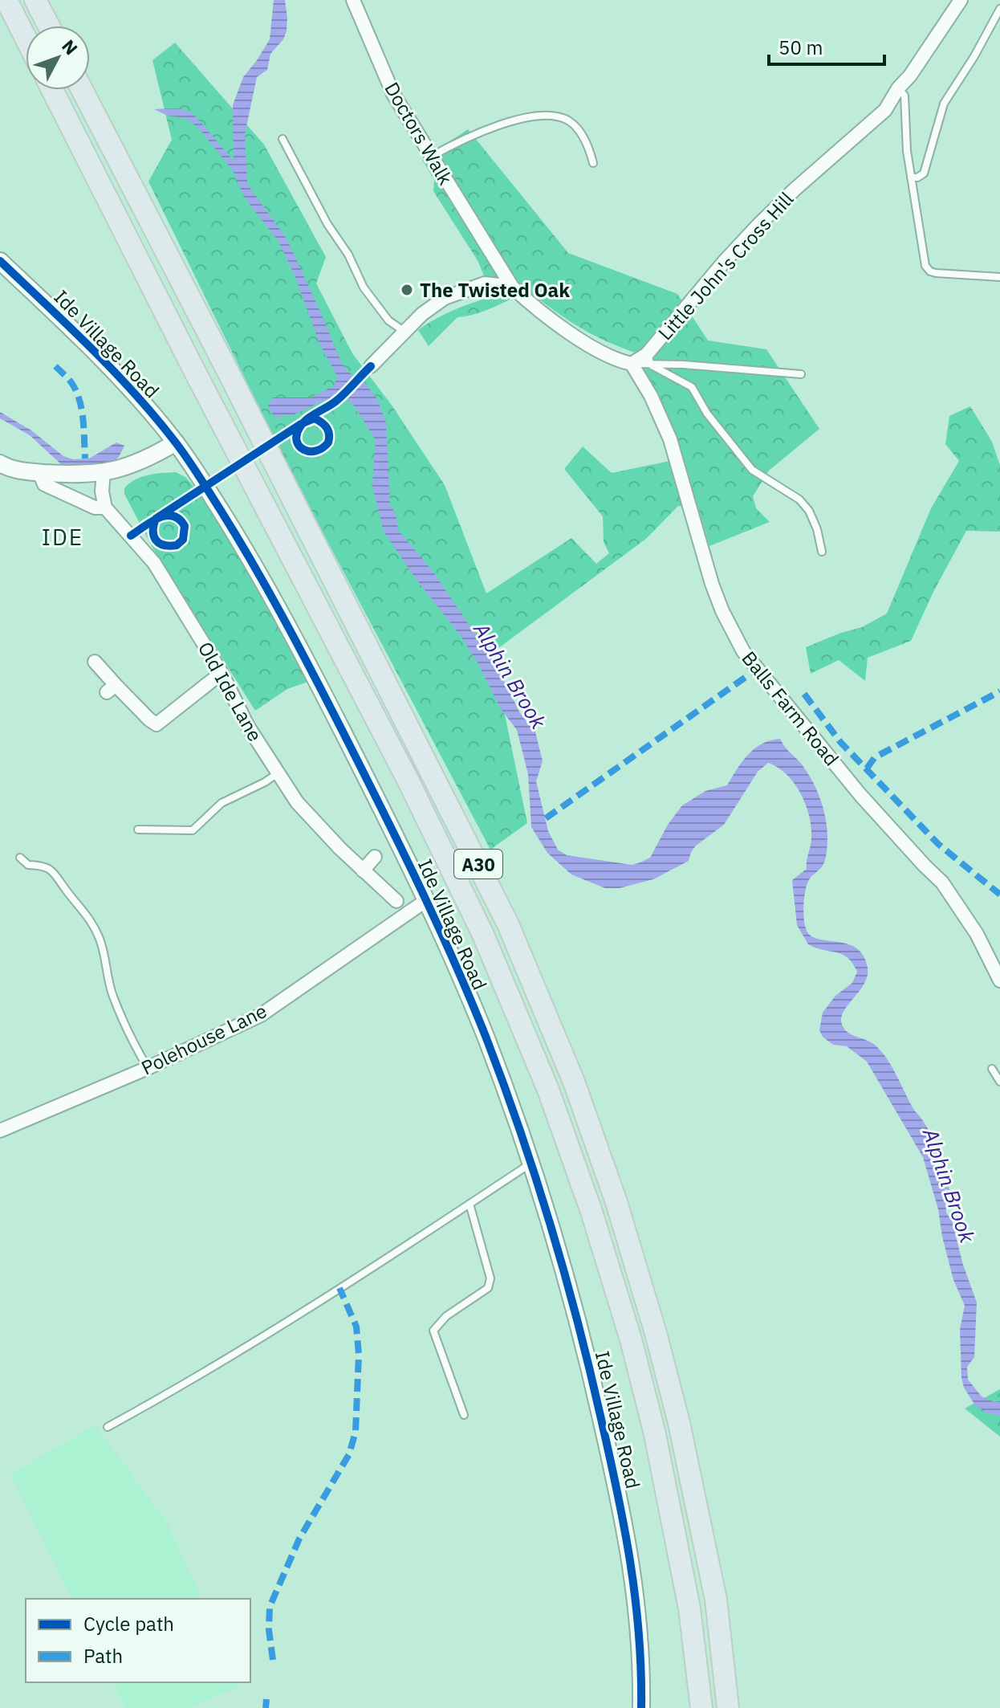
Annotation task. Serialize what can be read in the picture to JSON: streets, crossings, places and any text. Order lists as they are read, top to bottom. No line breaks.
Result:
{"streets":{"highway":["A30"],"street":["Doctors Walk","Little John's Cross Hill","Ide Village Road","Old Ide Lane","Balls Farm Road","Polehouse Lane"]},"crossings":[["Little John's Cross Hill","Balls Farm Road"],["Ide Village Road","Polehouse Lane"]],"districts":["IDE"],"water":["Alphin Brook"],"places":["The Twisted Oak"],"legend":["Cycle path","Path"],"scale_bar":"50 m","north":"top right"}
